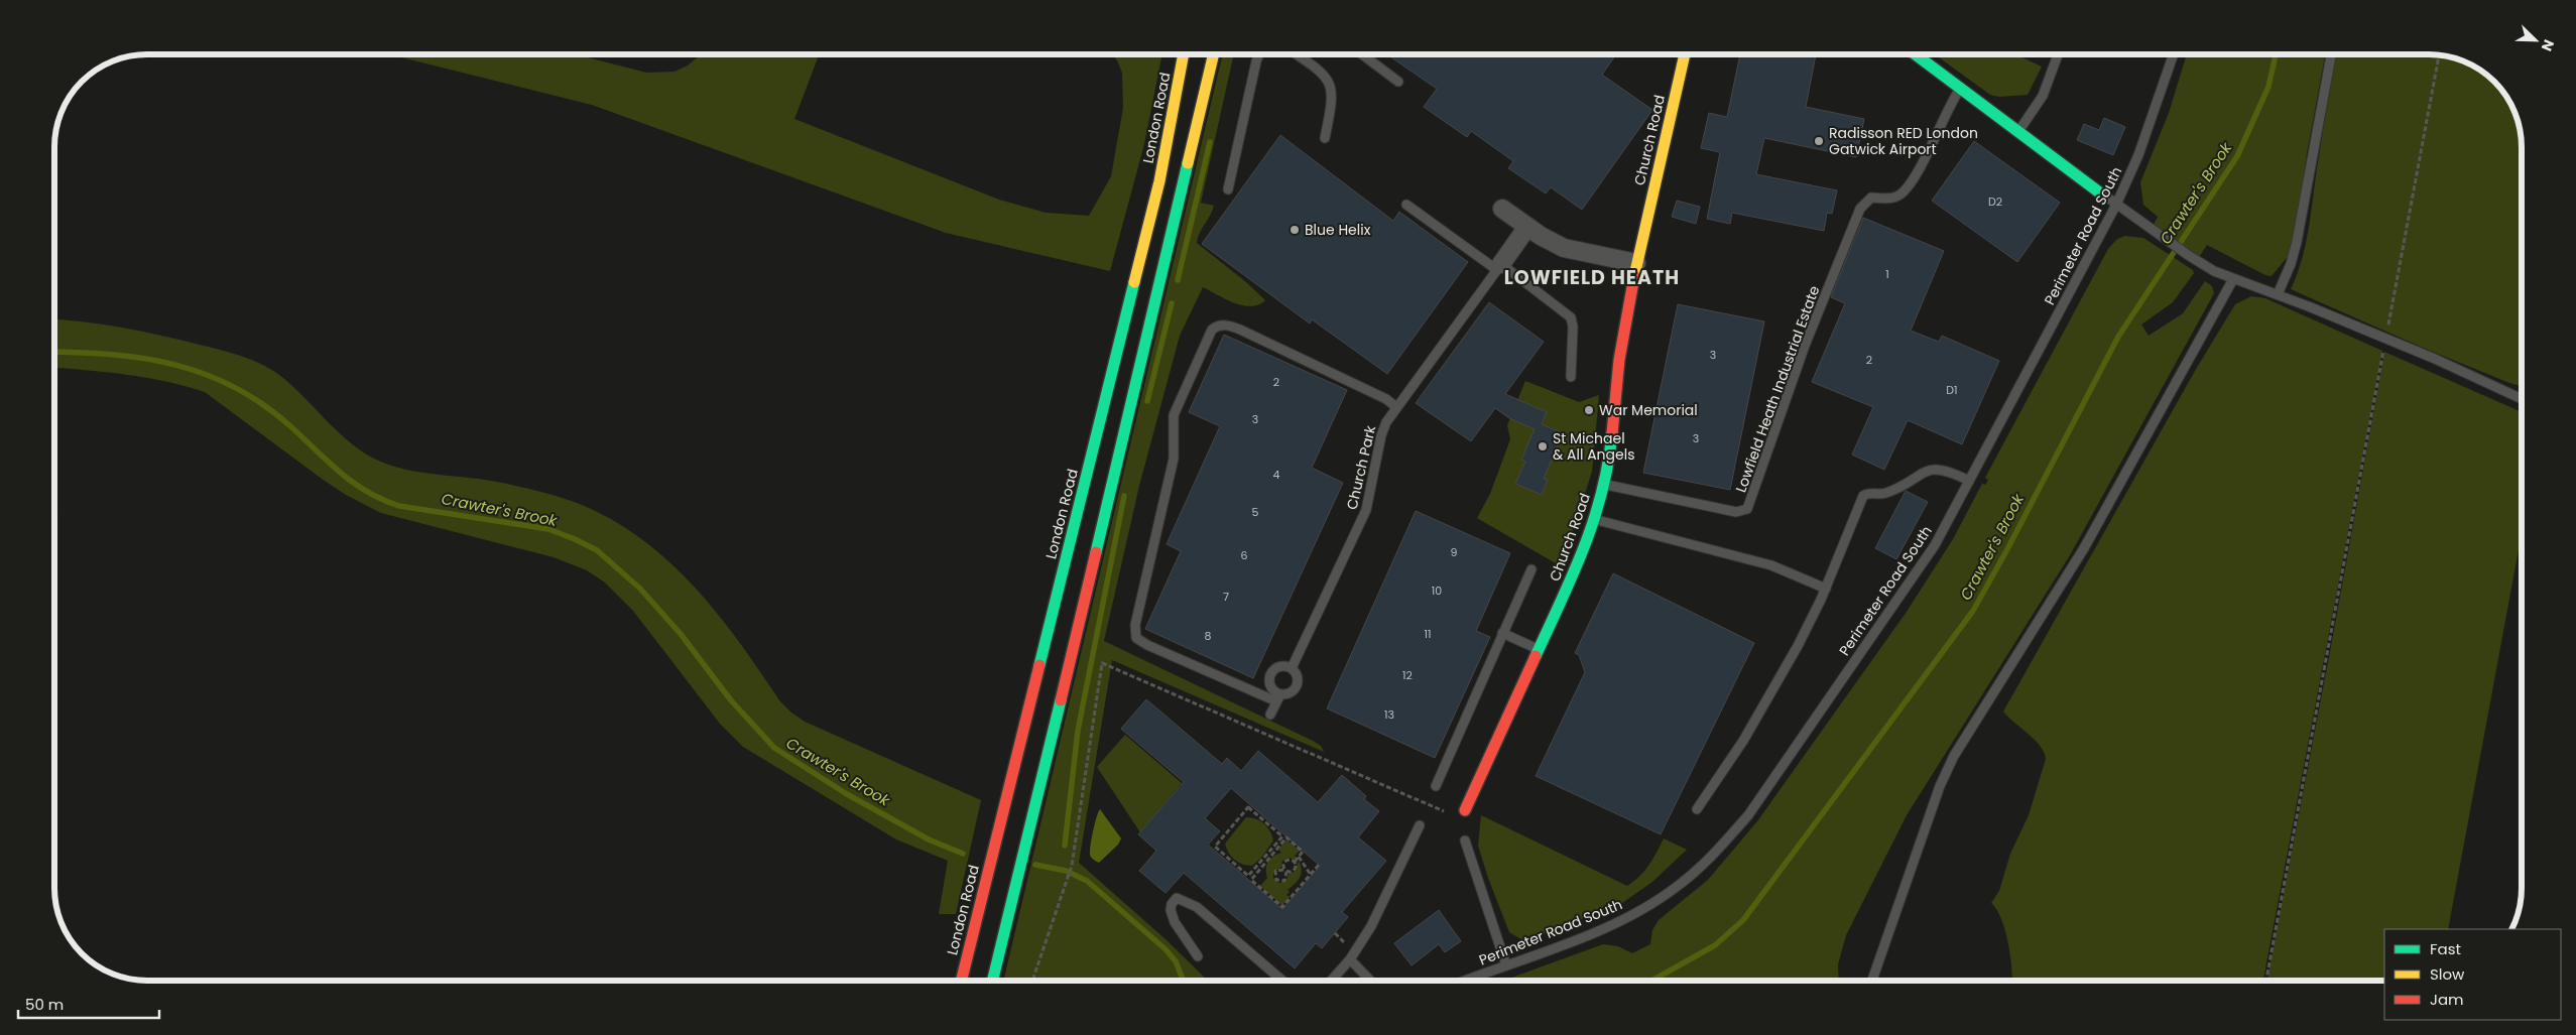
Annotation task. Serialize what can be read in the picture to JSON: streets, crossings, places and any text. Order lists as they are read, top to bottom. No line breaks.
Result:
{"streets":{"main road":["London Road","Church Road"],"lane":["Perimeter Road South","Lowfield Heath Industrial Estate","Church Park"]},"crossings":[["Church Road","Lowfield Heath Industrial Estate"]],"districts":["LOWFIELD HEATH"],"water":["Crawter's Brook"],"places":["Radisson RED London Gatwick Airport","Blue Helix","War Memorial","St Michael & All Angels"],"house_numbers":["D2","1","3","2","2","D1","3","3","4","5","9","6","10","7","11","8","12","13"],"legend":["Fast","Slow","Jam"],"scale_bar":"50 m","north":"bottom right"}
